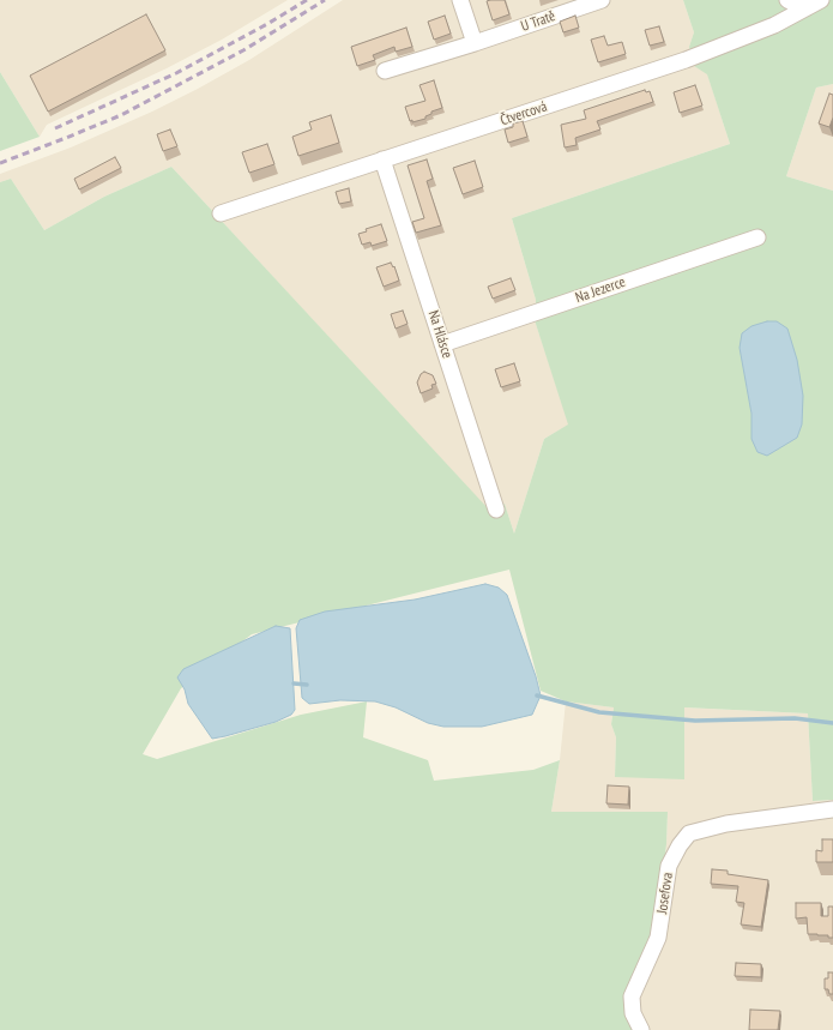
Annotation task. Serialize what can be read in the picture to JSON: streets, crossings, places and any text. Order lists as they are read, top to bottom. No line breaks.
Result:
{"streets":{"street":["U Tratě","Čtvercová","Na Jezerce","Na Hlásce","Josefova"]},"crossings":[["Čtvercová","Na Hlásce"],["Na Jezerce","Na Hlásce"]]}
